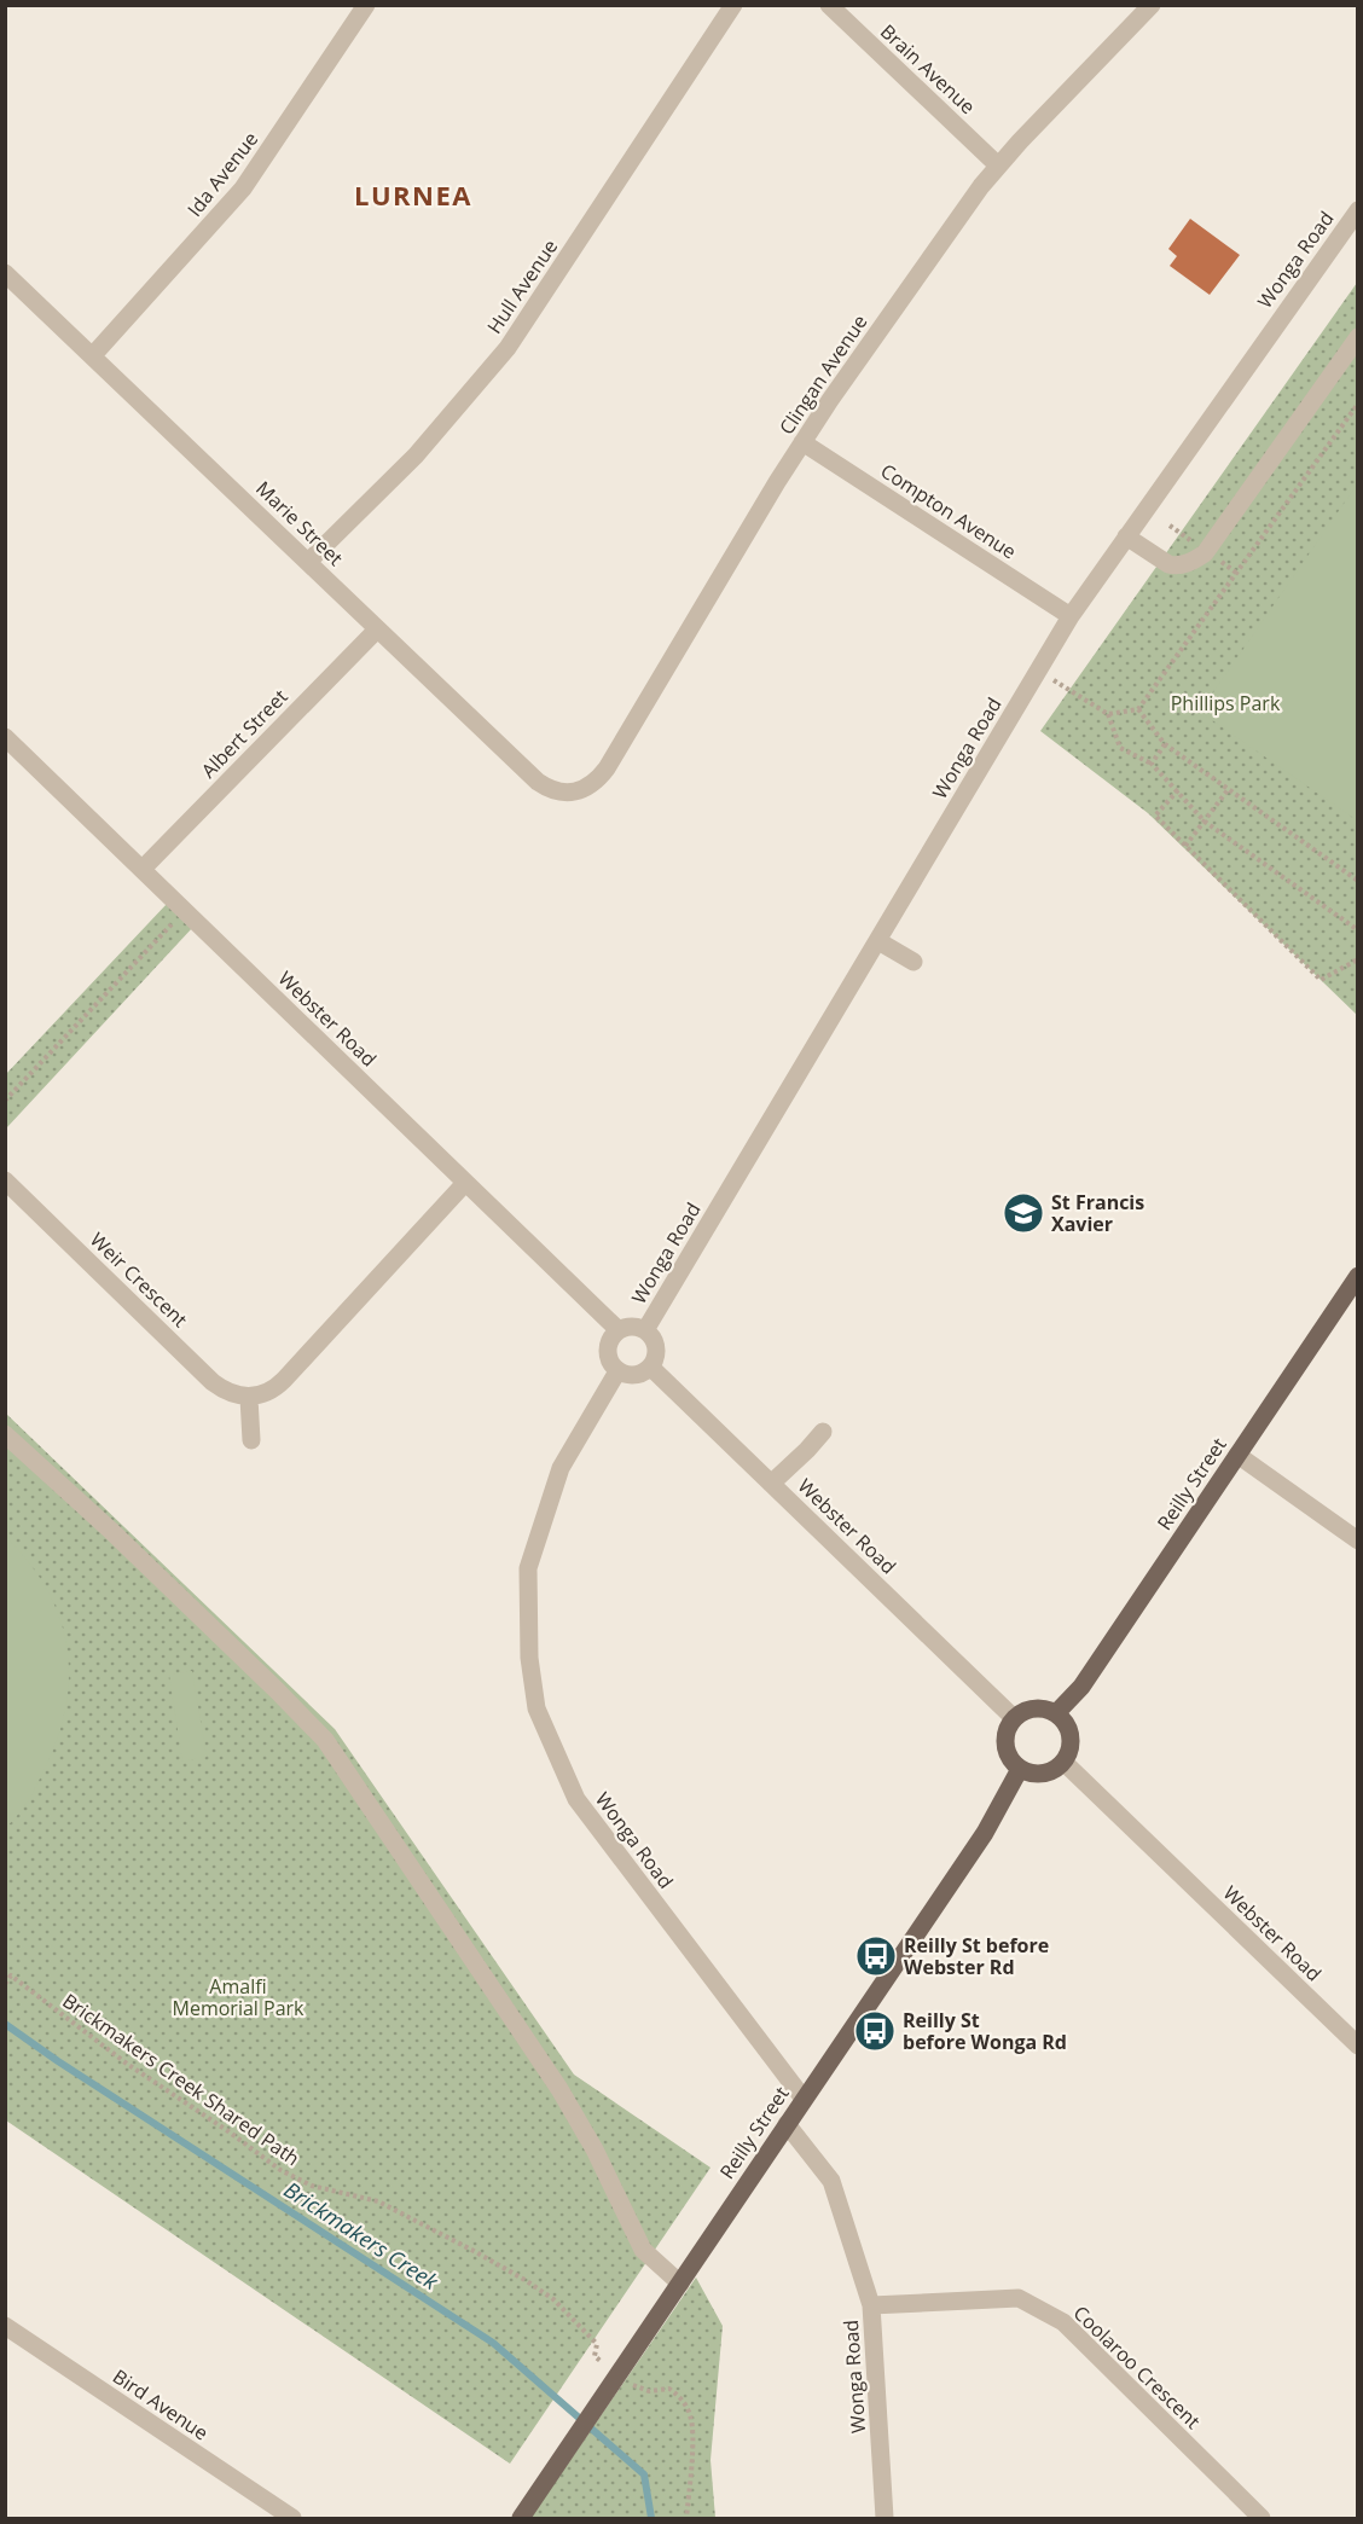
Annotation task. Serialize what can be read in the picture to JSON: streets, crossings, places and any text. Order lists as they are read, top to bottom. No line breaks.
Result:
{"streets":{"main road":["Reilly Street"],"street":["Brain Avenue","Ida Avenue","Wonga Road","Hull Avenue","Clingan Avenue","Compton Avenue","Marie Street","Albert Street","Webster Road","Weir Crescent","Coolaroo Crescent","Bird Avenue"],"path":["Brickmakers Creek Shared Path"]},"crossings":[["Brain Avenue","Clingan Avenue"],["Ida Avenue","Marie Street"],["Wonga Road","Compton Avenue"],["Wonga Road","Webster Road"],["Wonga Road","Reilly Street"],["Wonga Road","Coolaroo Crescent"],["Hull Avenue","Marie Street"],["Clingan Avenue","Compton Avenue"],["Clingan Avenue","Marie Street"],["Marie Street","Albert Street"],["Albert Street","Webster Road"],["Webster Road","Reilly Street"]],"districts":["LURNEA"],"water":["Brickmakers Creek"],"parks":["Phillips Park","Amalfi Memorial Park"],"places":{"school or university":["St Francis Xavier"],"bus stop":["Reilly St before Webster Rd","Reilly St before Wonga Rd"]}}
